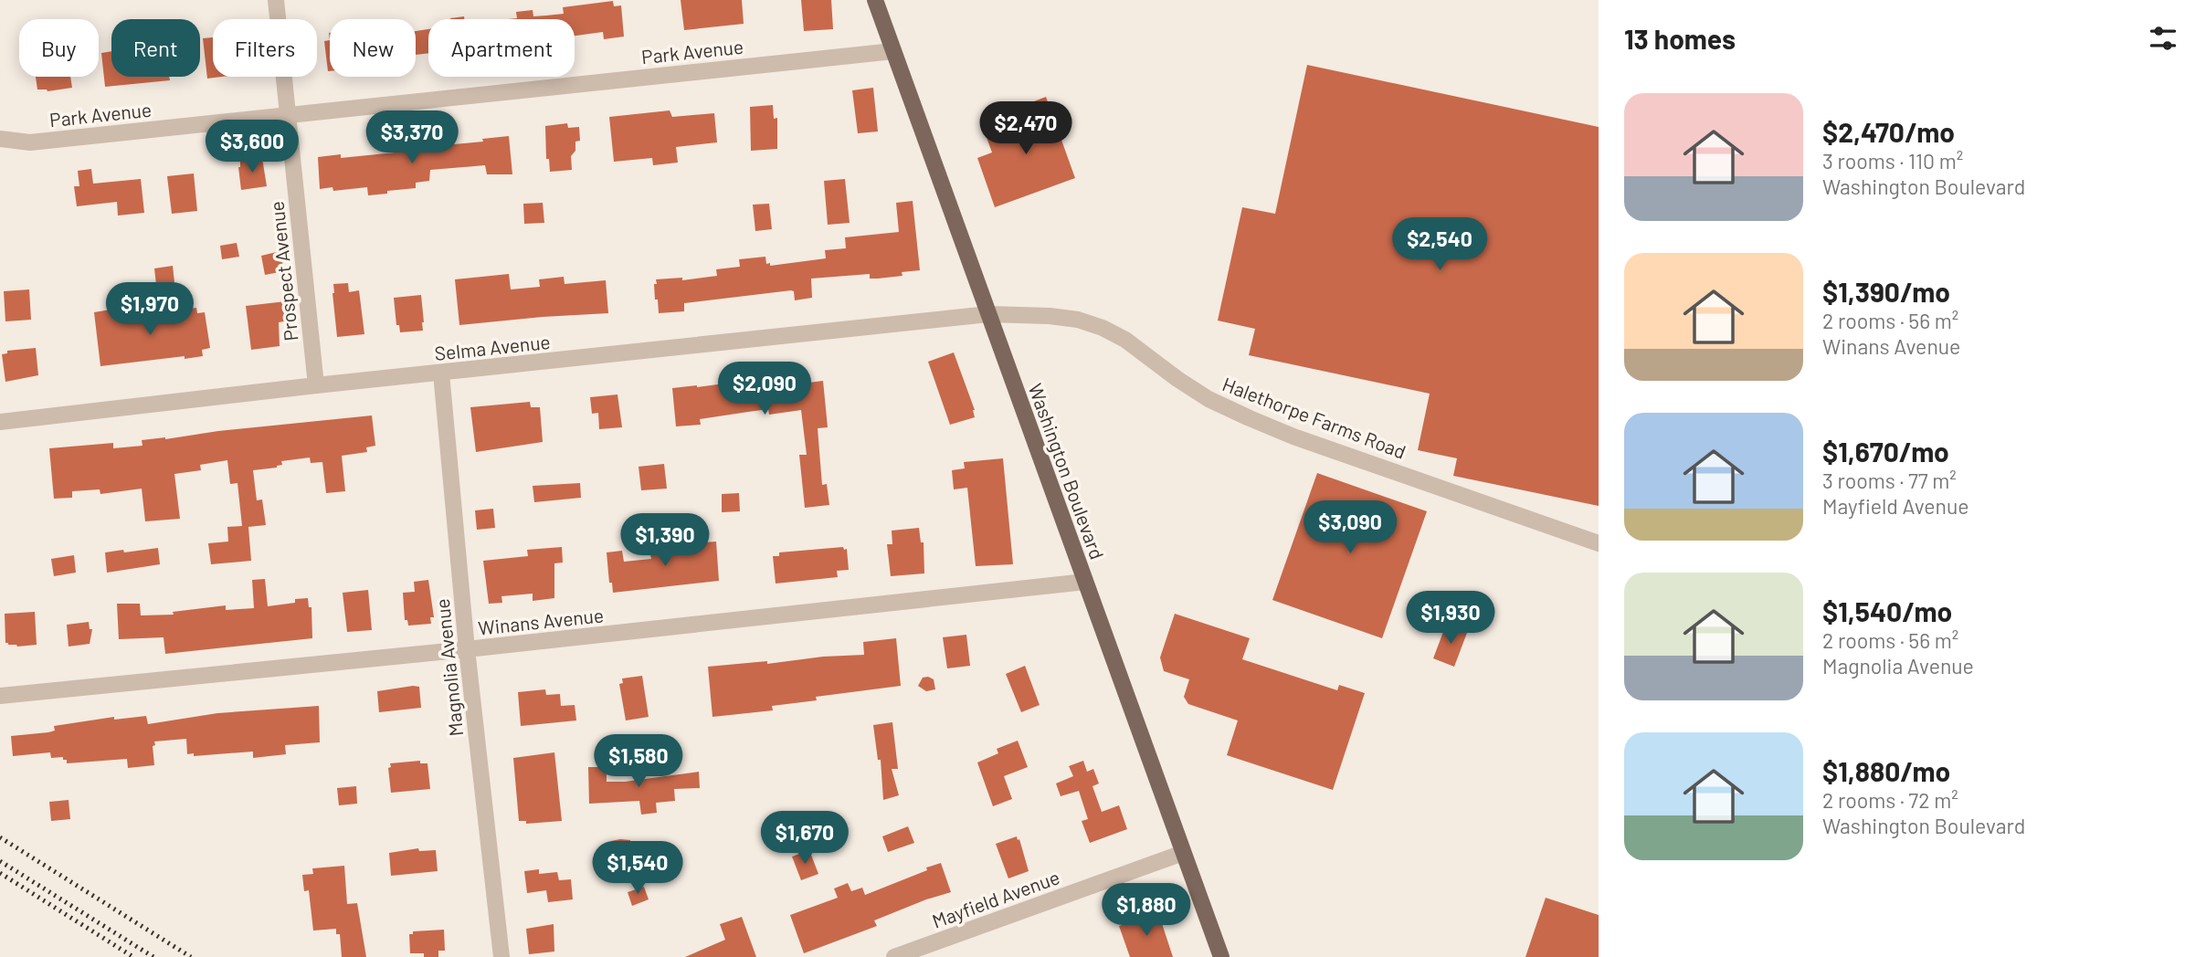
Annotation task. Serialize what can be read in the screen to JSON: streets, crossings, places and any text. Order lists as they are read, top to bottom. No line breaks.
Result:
{"streets":{"main road":["Washington Boulevard"],"street":["Park Avenue","Prospect Avenue","Selma Avenue","Halethorpe Farms Road","Winans Avenue","Magnolia Avenue","Mayfield Avenue"]},"crossings":[["Park Avenue","Prospect Avenue"],["Park Avenue","Washington Boulevard"],["Prospect Avenue","Selma Avenue"],["Selma Avenue","Halethorpe Farms Road"],["Selma Avenue","Washington Boulevard"],["Selma Avenue","Magnolia Avenue"],["Halethorpe Farms Road","Washington Boulevard"],["Washington Boulevard","Winans Avenue"],["Washington Boulevard","Mayfield Avenue"],["Winans Avenue","Magnolia Avenue"]],"page":{"heading":"13 homes","chip":["Buy","Rent","Filters","New","Apartment"],"list":[{"name":"$2,470/mo","note":"3 rooms · 110 m² · Washington Boulevard"},{"name":"$1,390/mo","note":"2 rooms · 56 m² · Winans Avenue"},{"name":"$1,670/mo","note":"3 rooms · 77 m² · Mayfield Avenue"},{"name":"$1,540/mo","note":"2 rooms · 56 m² · Magnolia Avenue"},{"name":"$1,880/mo","note":"2 rooms · 72 m² · Washington Boulevard"}],"price":["$2,470","$3,370","$3,600","$2,540","$1,970","$2,090","$3,090","$1,390","$1,930","$1,580","$1,670","$1,540","$1,880"]}}
